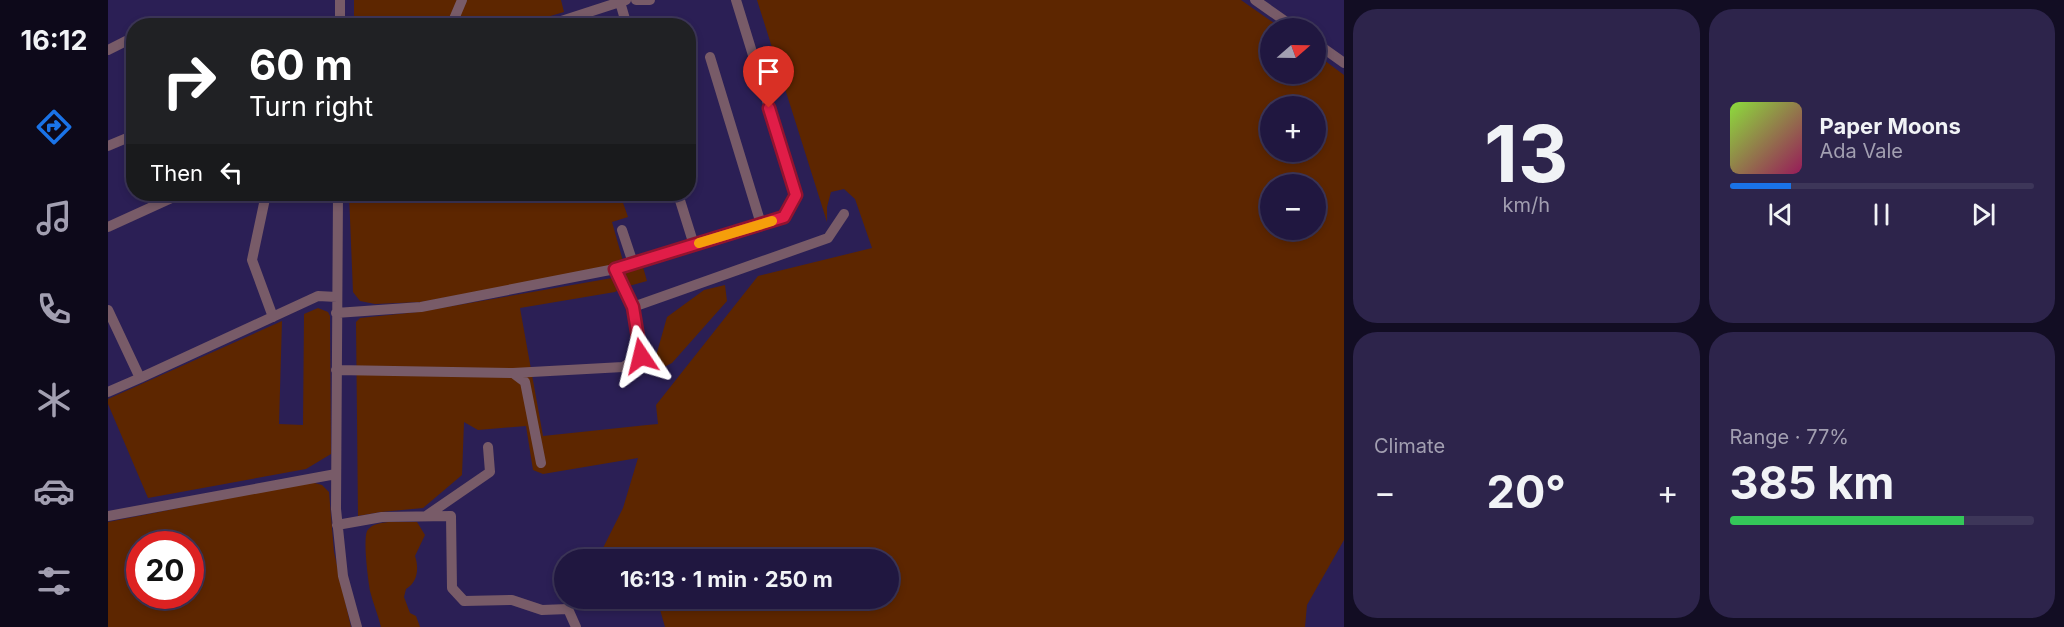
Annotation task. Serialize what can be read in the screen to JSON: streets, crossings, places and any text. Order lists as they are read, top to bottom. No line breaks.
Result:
{"north":"right","page":{"tabs":"16:12","tile":[["13","km/h"],"Climate",["Range · 77%","385 km"]],"map_buttons":["+","−"],"turn":["60 m","Turn right"],"song":["Paper Moons","Ada Vale"],"then":"Then","heat":["−","20°","+"],"limit":"20","trip":"16:13 · 1 min · 250 m"}}
